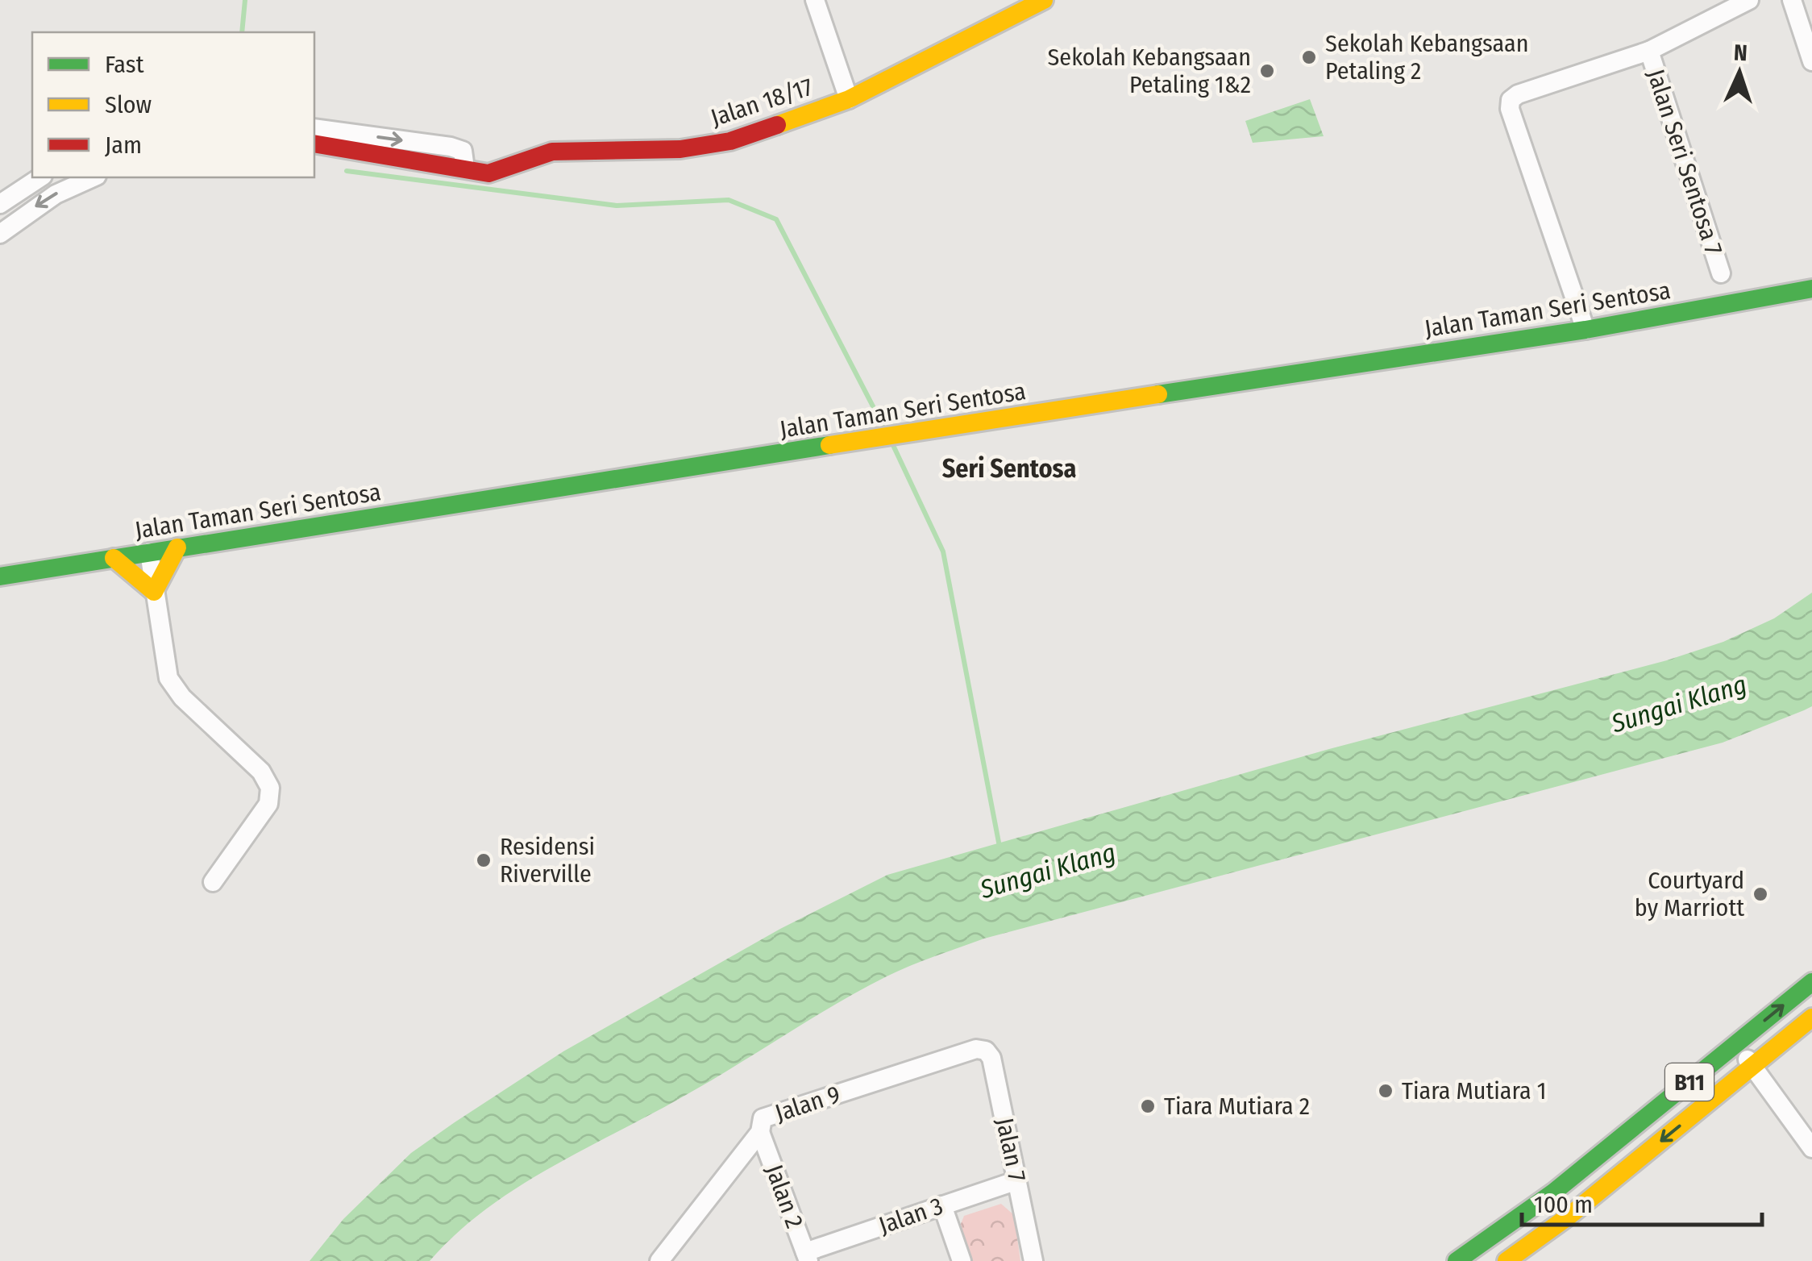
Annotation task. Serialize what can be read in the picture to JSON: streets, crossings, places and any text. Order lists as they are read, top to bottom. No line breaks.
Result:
{"streets":{"main road":["Jalan 18/17","Jalan Taman Seri Sentosa","B11"],"street":["Jalan Seri Sentosa 7","Jalan 9","Jalan 7","Jalan 2","Jalan 3"]},"crossings":[["Jalan 9","Jalan 7"],["Jalan 9","Jalan 2"],["Jalan 7","Jalan 3"],["Jalan 2","Jalan 3"]],"districts":["Seri Sentosa"],"water":["Sungai Klang"],"places":["Sekolah Kebangsaan Petaling 2","Sekolah Kebangsaan Petaling 1&2","Residensi Riverville","Courtyard by Marriott","Tiara Mutiara 1","Tiara Mutiara 2"],"legend":["Fast","Slow","Jam"],"scale_bar":"100 m","north":"top"}
